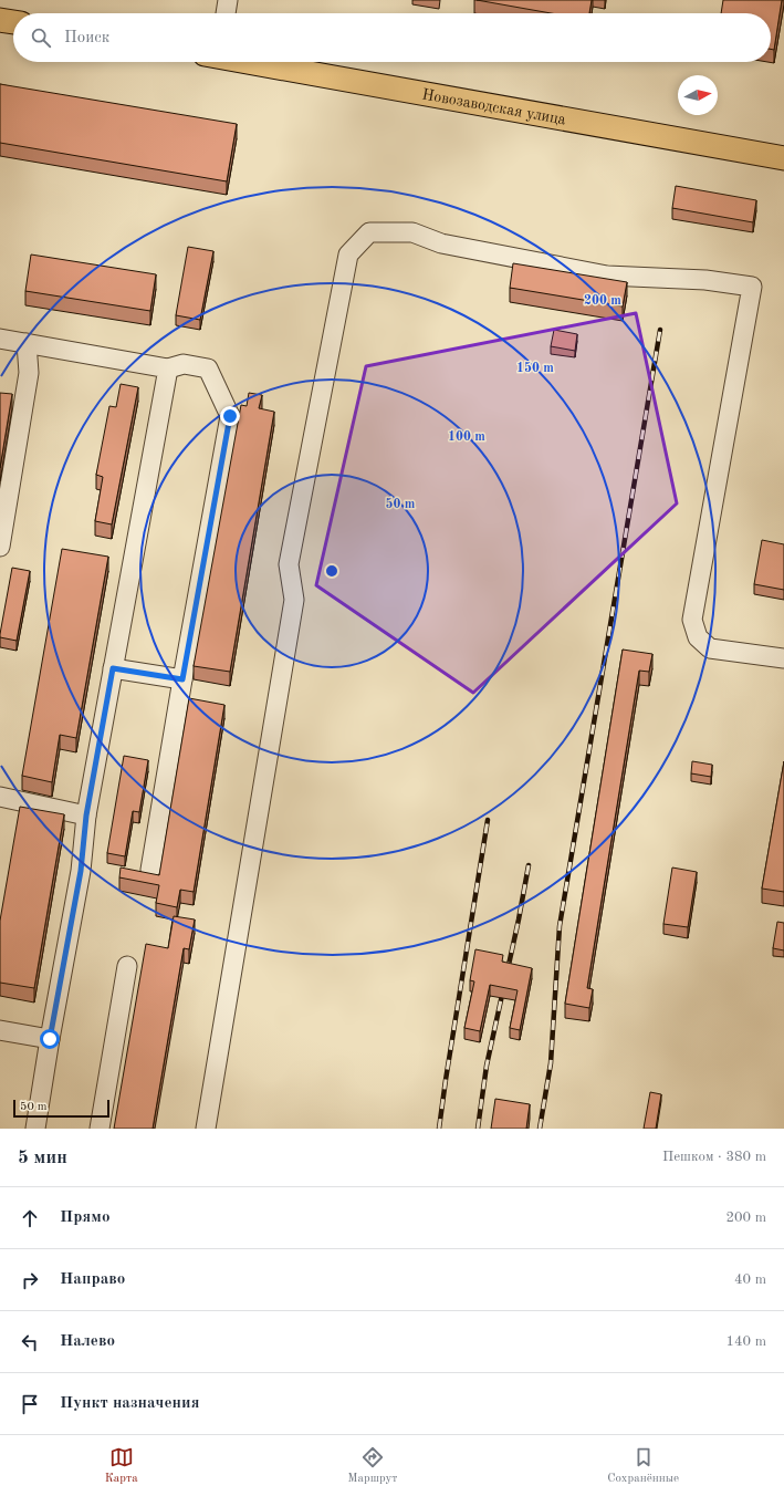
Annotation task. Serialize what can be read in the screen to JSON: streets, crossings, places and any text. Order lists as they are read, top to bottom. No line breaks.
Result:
{"streets":{"main road":["Новозаводская улица"]},"scale_bar":"50 m","north":"right","page":{"search":"Поиск","scale":"50 m","heading":["5 мин","Пешком · 380 m"],"list":[["Прямо","200 m"],["Направо","40 m"],["Налево","140 m"],"Пункт назначения"],"nav":["Карта","Маршрут","Сохранённые"]},"rings":["200 m","150 m","100 m","50 m"]}
